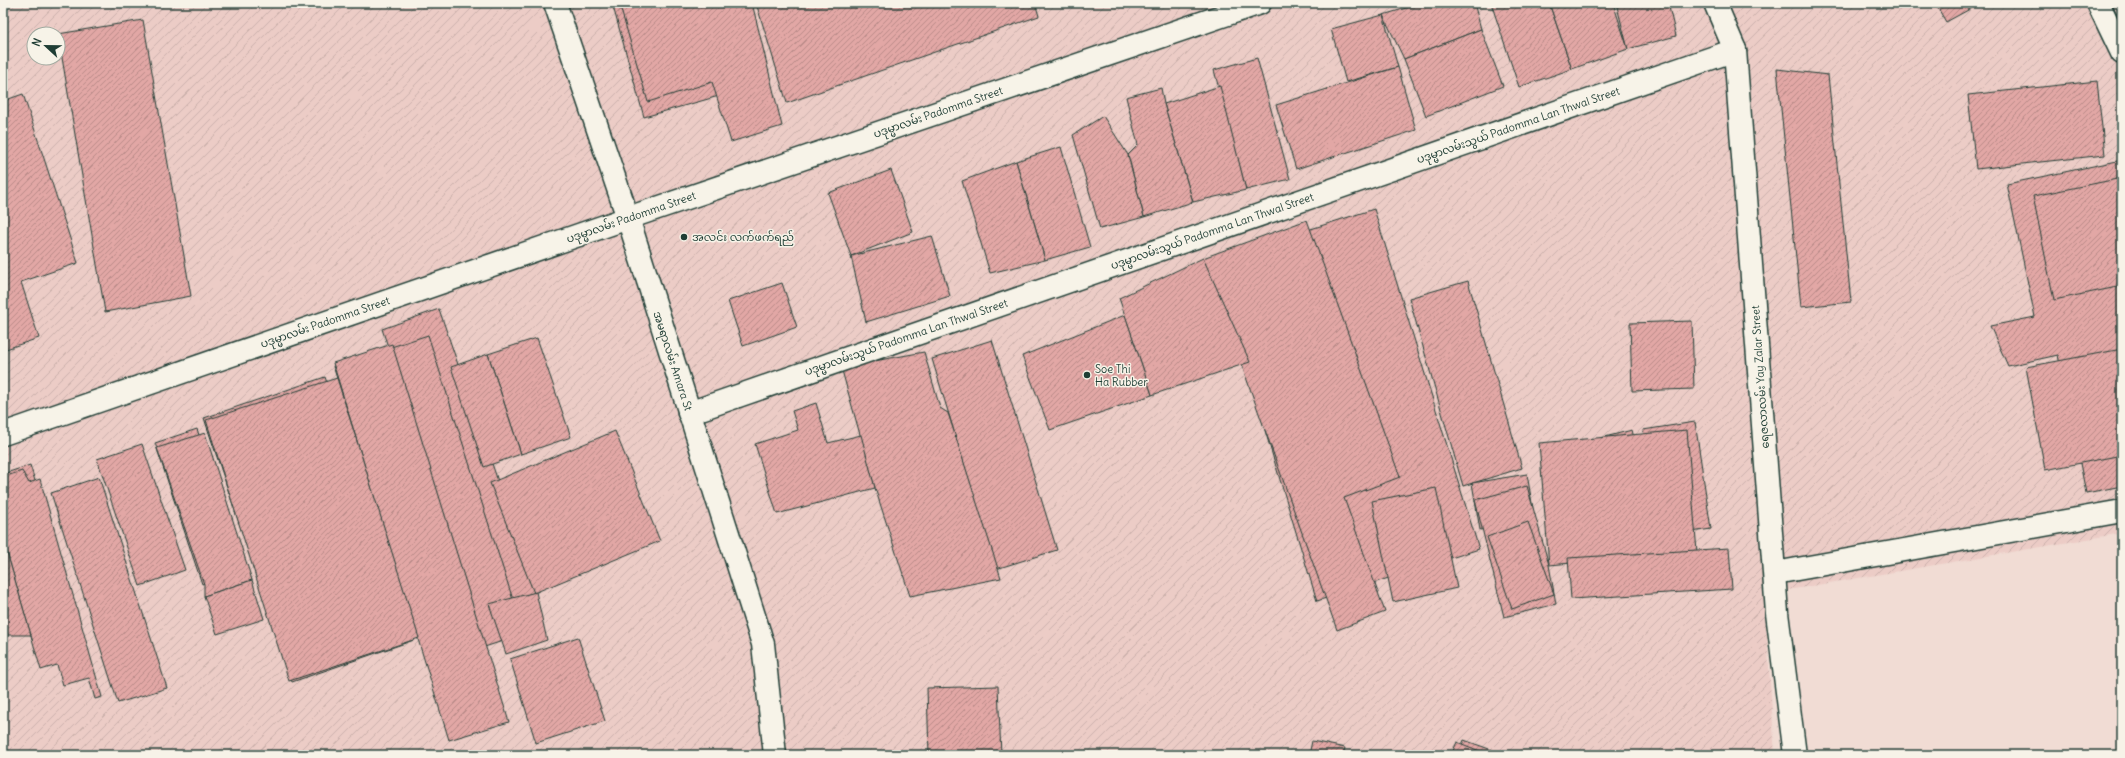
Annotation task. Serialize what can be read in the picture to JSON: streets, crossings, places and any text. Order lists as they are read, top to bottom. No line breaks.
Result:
{"streets":{"street":["ပဒုမ္မာလမ်း Padomma Street","ပဒုမ္မာလမ်းသွယ် Padomma Lan Thwal Street","အမရာလမ်း Amara St","ရေဇလာလမ်း Yay Zalar Street"]},"crossings":[["ပဒုမ္မာလမ်း Padomma Street","အမရာလမ်း Amara St"],["ပဒုမ္မာလမ်းသွယ် Padomma Lan Thwal Street","အမရာလမ်း Amara St"],["ပဒုမ္မာလမ်းသွယ် Padomma Lan Thwal Street","ရေဇလာလမ်း Yay Zalar Street"]],"places":["အလင်း လက်ဖက်ရည်","Soe Thi Ha Rubber"],"north":"left"}
